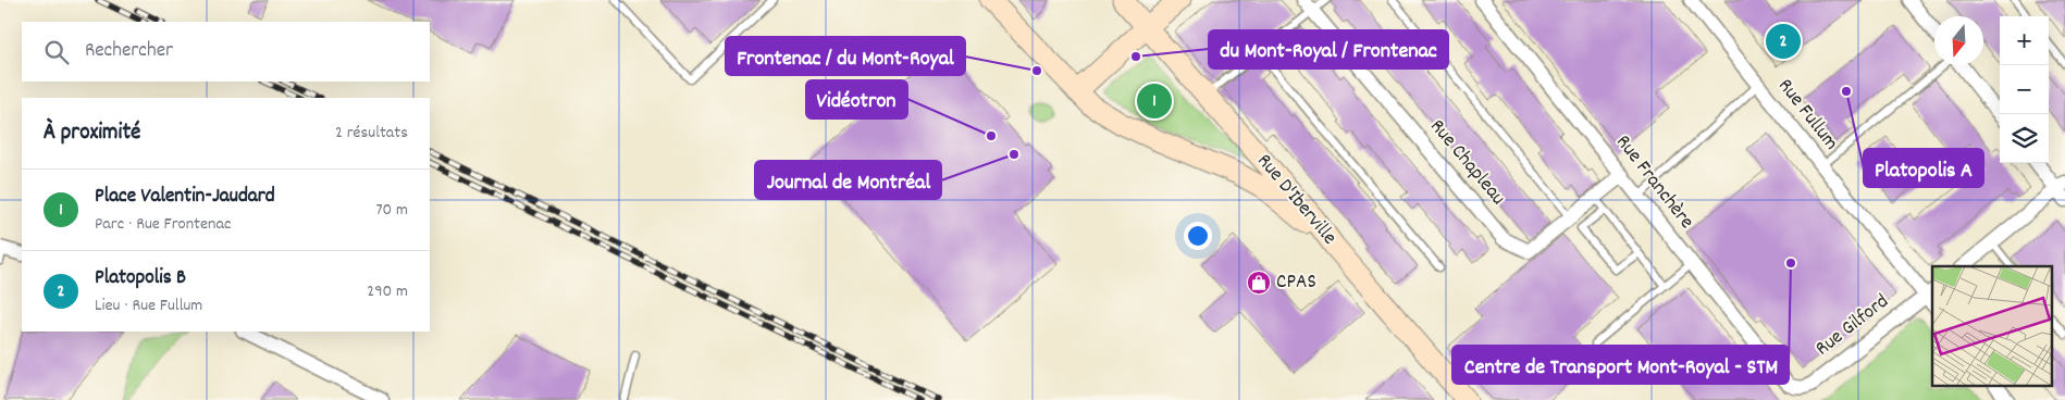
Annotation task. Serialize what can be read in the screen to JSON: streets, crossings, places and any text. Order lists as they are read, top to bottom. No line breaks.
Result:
{"streets":{"main road":["Rue D'Iberville"],"street":["Rue Fullum","Rue Chapleau","Rue Franchère","Rue Gilford"]},"crossings":[["Rue Fullum","Rue Gilford"],["Rue Chapleau","Rue Franchère"],["Rue Franchère","Rue Gilford"]],"places":{"other":["du Mont-Royal / Frontenac","Frontenac / du Mont-Royal","Platopolis A","Vidéotron","Journal de Montréal","Centre de Transport Mont-Royal - STM"],"shop":["CPAS"]},"north":"bottom","page":{"map_buttons":["+","−"],"pins":["2","1"],"search":"Rechercher","heading":["À proximité","2 résultats"],"list":[{"mark":"1","name":"Place Valentin-Jaudard","note":"Parc · Rue Frontenac","value":"70 m"},{"mark":"2","name":"Platopolis B","note":"Lieu · Rue Fullum","value":"290 m"}]}}
